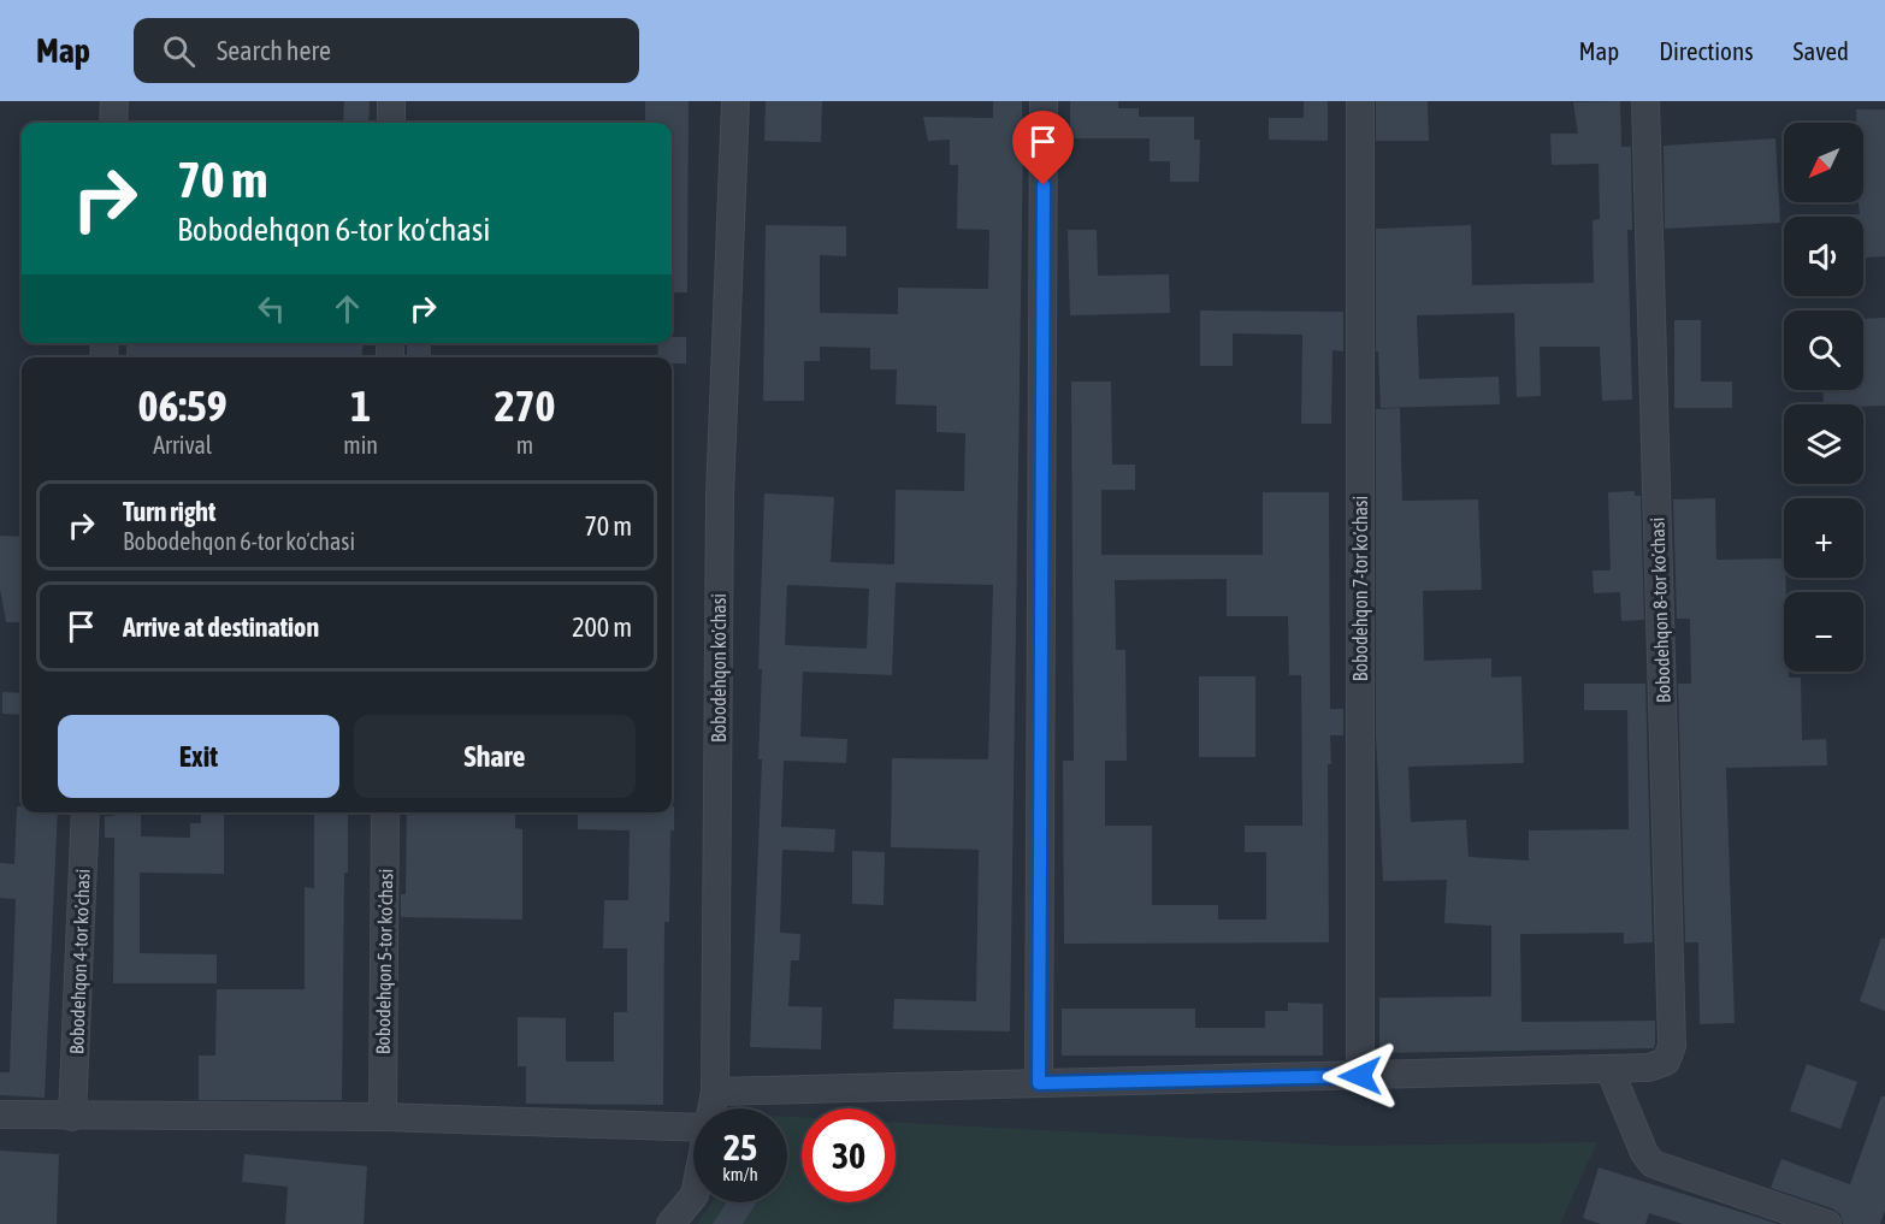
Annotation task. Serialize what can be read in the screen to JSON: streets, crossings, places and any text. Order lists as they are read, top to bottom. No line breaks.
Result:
{"streets":{"street":["Bobodehqon 7-tor koʼchasi","Bobodehqon 8-tor koʼchasi","Bobodehqon koʼchasi","Bobodehqon 4-tor koʼchasi","Bobodehqon 5-tor koʼchasi"]},"north":"bottom left","page":{"header":"Map","search":"Search here","nav":["Map","Directions","Saved"],"map_buttons":["+","−"],"turn":["70 m","Bobodehqon 6-tor koʼchasi"],"eta":["06:59","Arrival","1","min","270","m"],"list":[{"name":"Turn right","note":"Bobodehqon 6-tor koʼchasi","value":"70 m"},{"name":"Arrive at destination","value":"200 m"}],"buttons":["Exit","Share"],"speed":"25 km/h","limit":"30"}}
